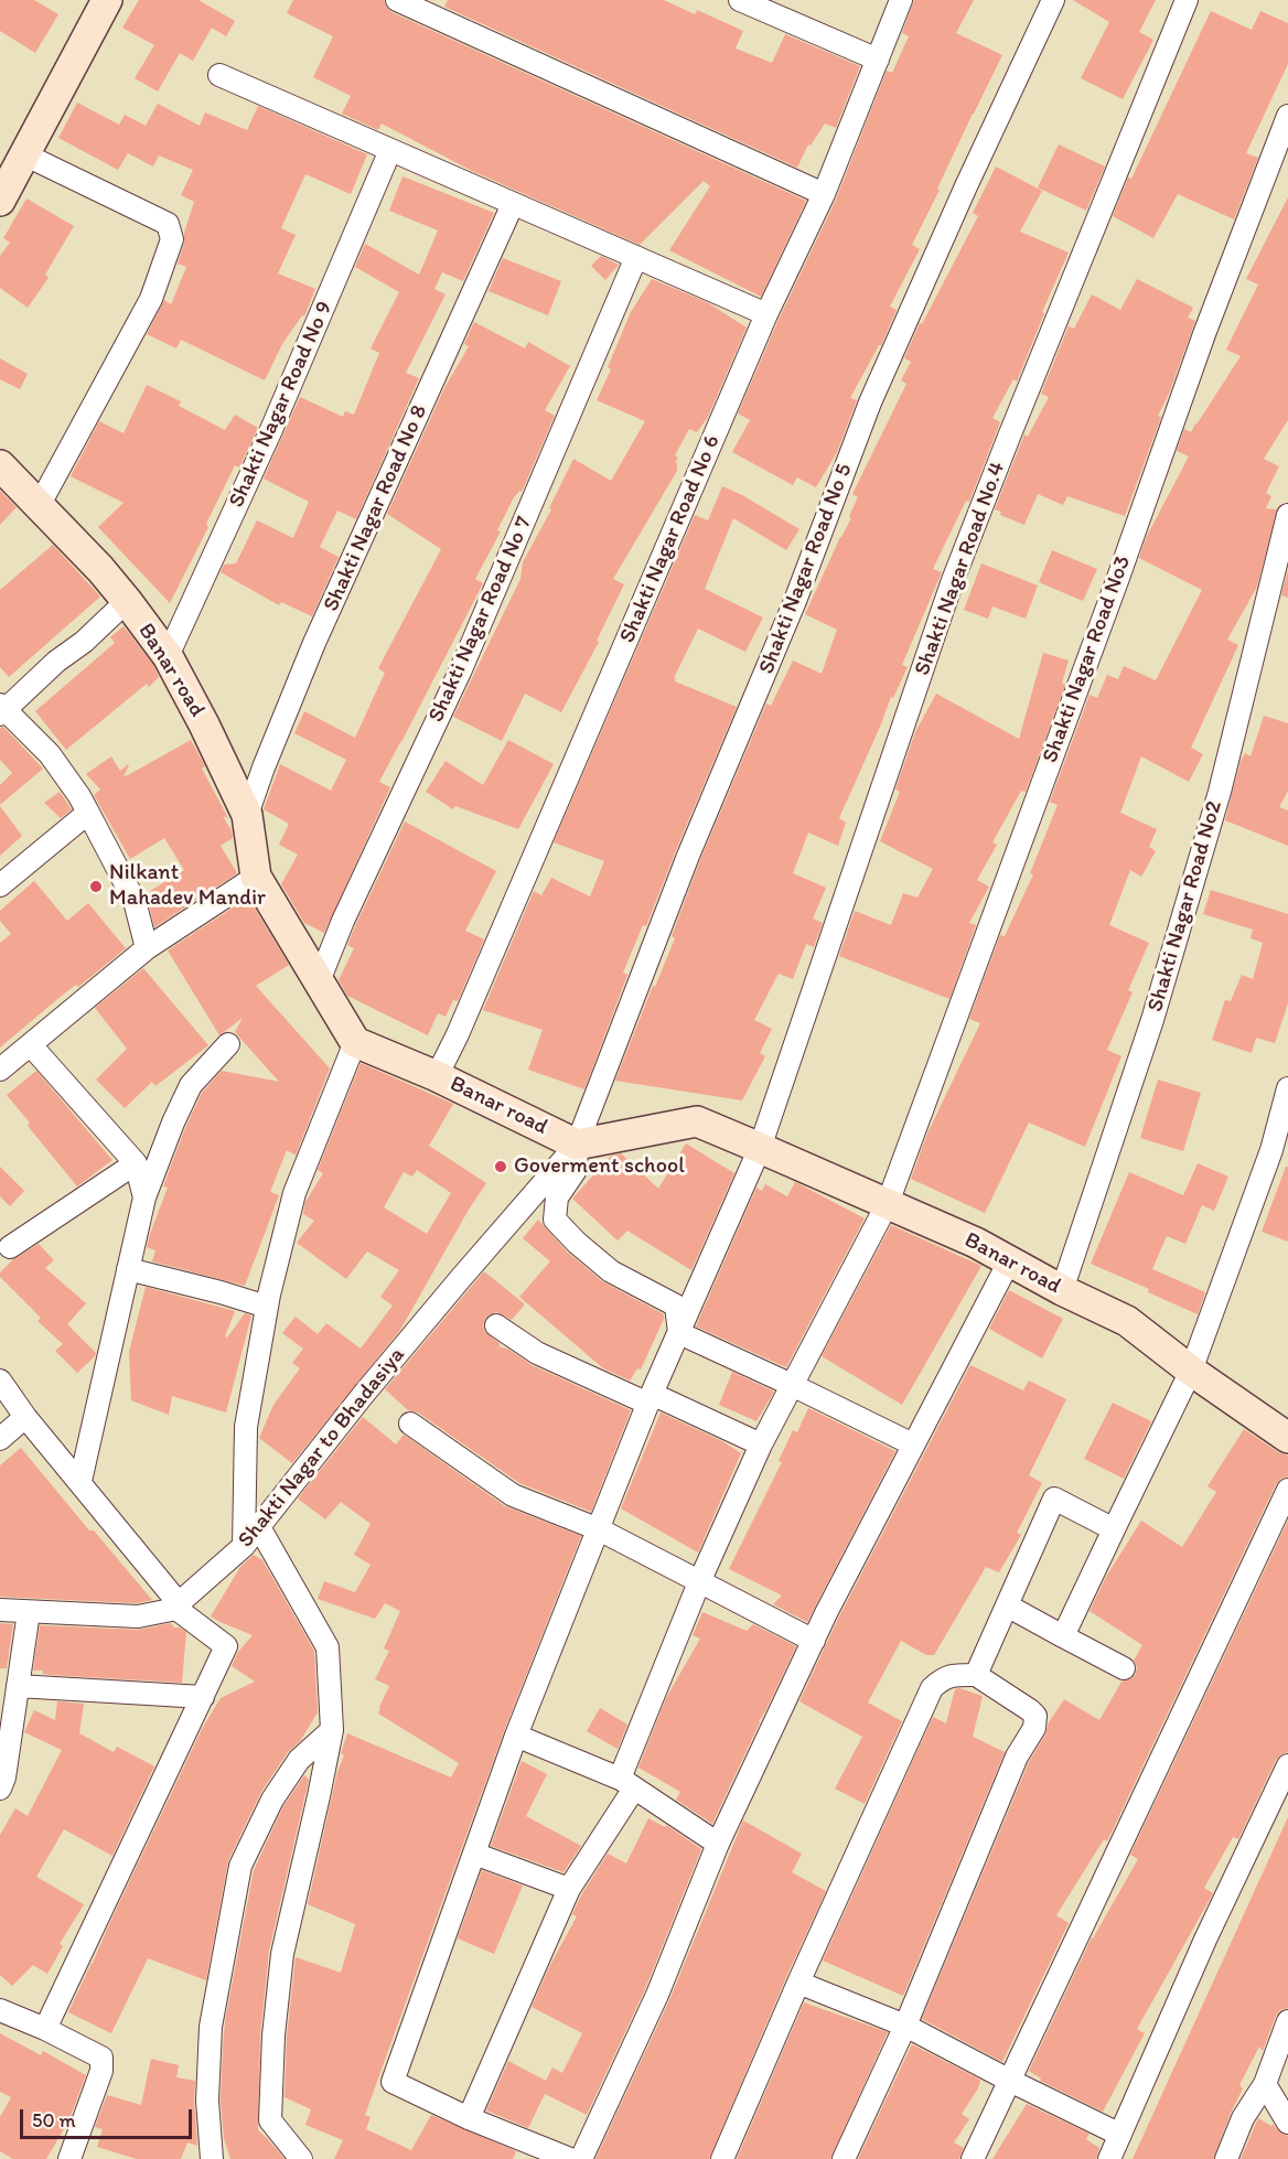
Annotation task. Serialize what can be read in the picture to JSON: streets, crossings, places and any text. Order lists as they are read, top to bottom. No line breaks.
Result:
{"streets":{"street":["Shakti Nagar Road No 9","Shakti Nagar Road No 8","Shakti Nagar Road No 6","Shakti Nagar Road No 5","Shakti Nagar Road No.4","Shakti Nagar Road No 7","Shakti Nagar Road No3","Banar road","Shakti Nagar Road No2","Shakti Nagar to Bhadasiya"]},"crossings":[["Shakti Nagar Road No 9","Banar road"],["Shakti Nagar Road No 8","Banar road"],["Shakti Nagar Road No 6","Banar road"],["Shakti Nagar Road No 5","Banar road"],["Shakti Nagar Road No 5","Shakti Nagar to Bhadasiya"],["Shakti Nagar Road No.4","Shakti Nagar Road No3"],["Shakti Nagar Road No.4","Banar road"],["Shakti Nagar Road No 7","Banar road"],["Shakti Nagar Road No3","Banar road"],["Banar road","Shakti Nagar Road No2"],["Banar road","Shakti Nagar to Bhadasiya"]],"places":["Nilkant Mahadev Mandir","Goverment school"],"scale_bar":"50 m"}
